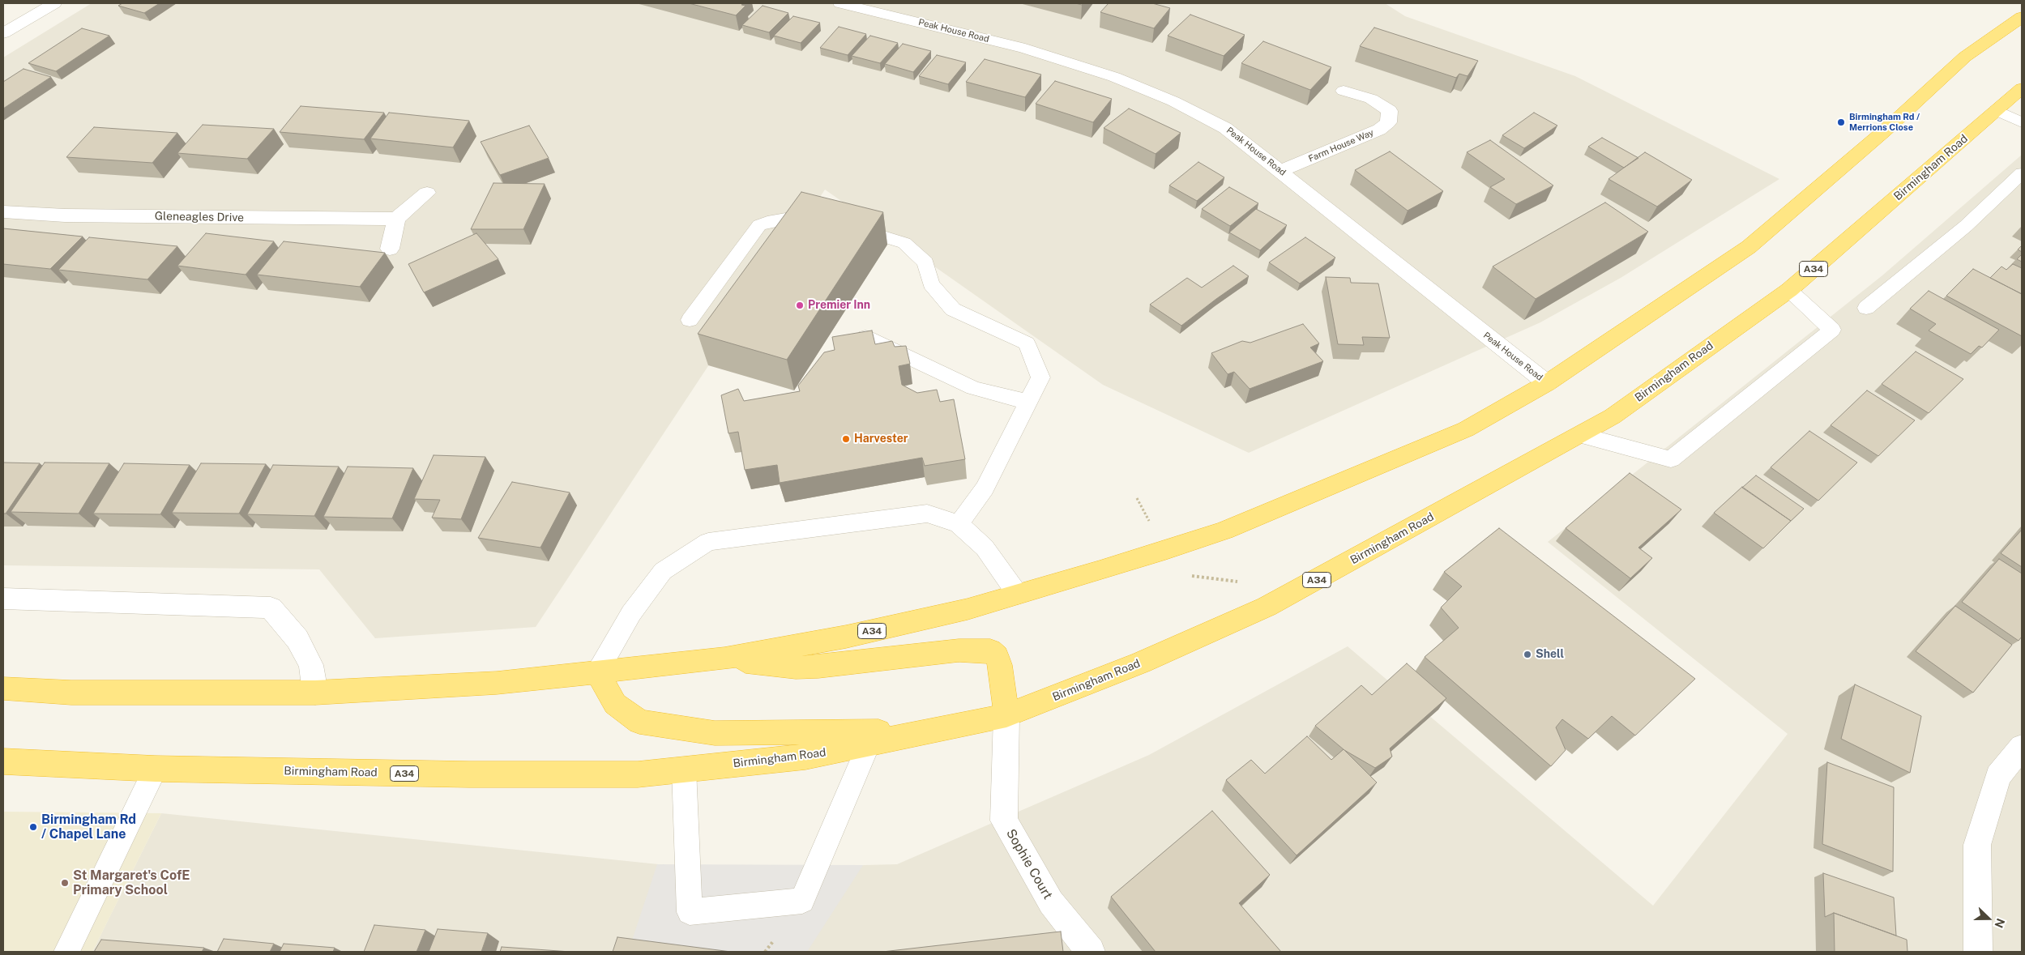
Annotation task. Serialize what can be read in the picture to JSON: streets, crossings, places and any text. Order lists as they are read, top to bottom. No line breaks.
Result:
{"streets":{"highway":["Birmingham Road","A34"],"street":["Peak House Road","Farm House Way","Gleneagles Drive","Sophie Court"]},"crossings":[["Peak House Road","Farm House Way"],["Peak House Road","A34"],["Birmingham Road","Sophie Court"]],"places":["Birmingham Rd / Merrions Close","Premier Inn","Harvester","Shell","Birmingham Rd / Chapel Lane","St Margaret's CofE Primary School"],"north":"right"}
